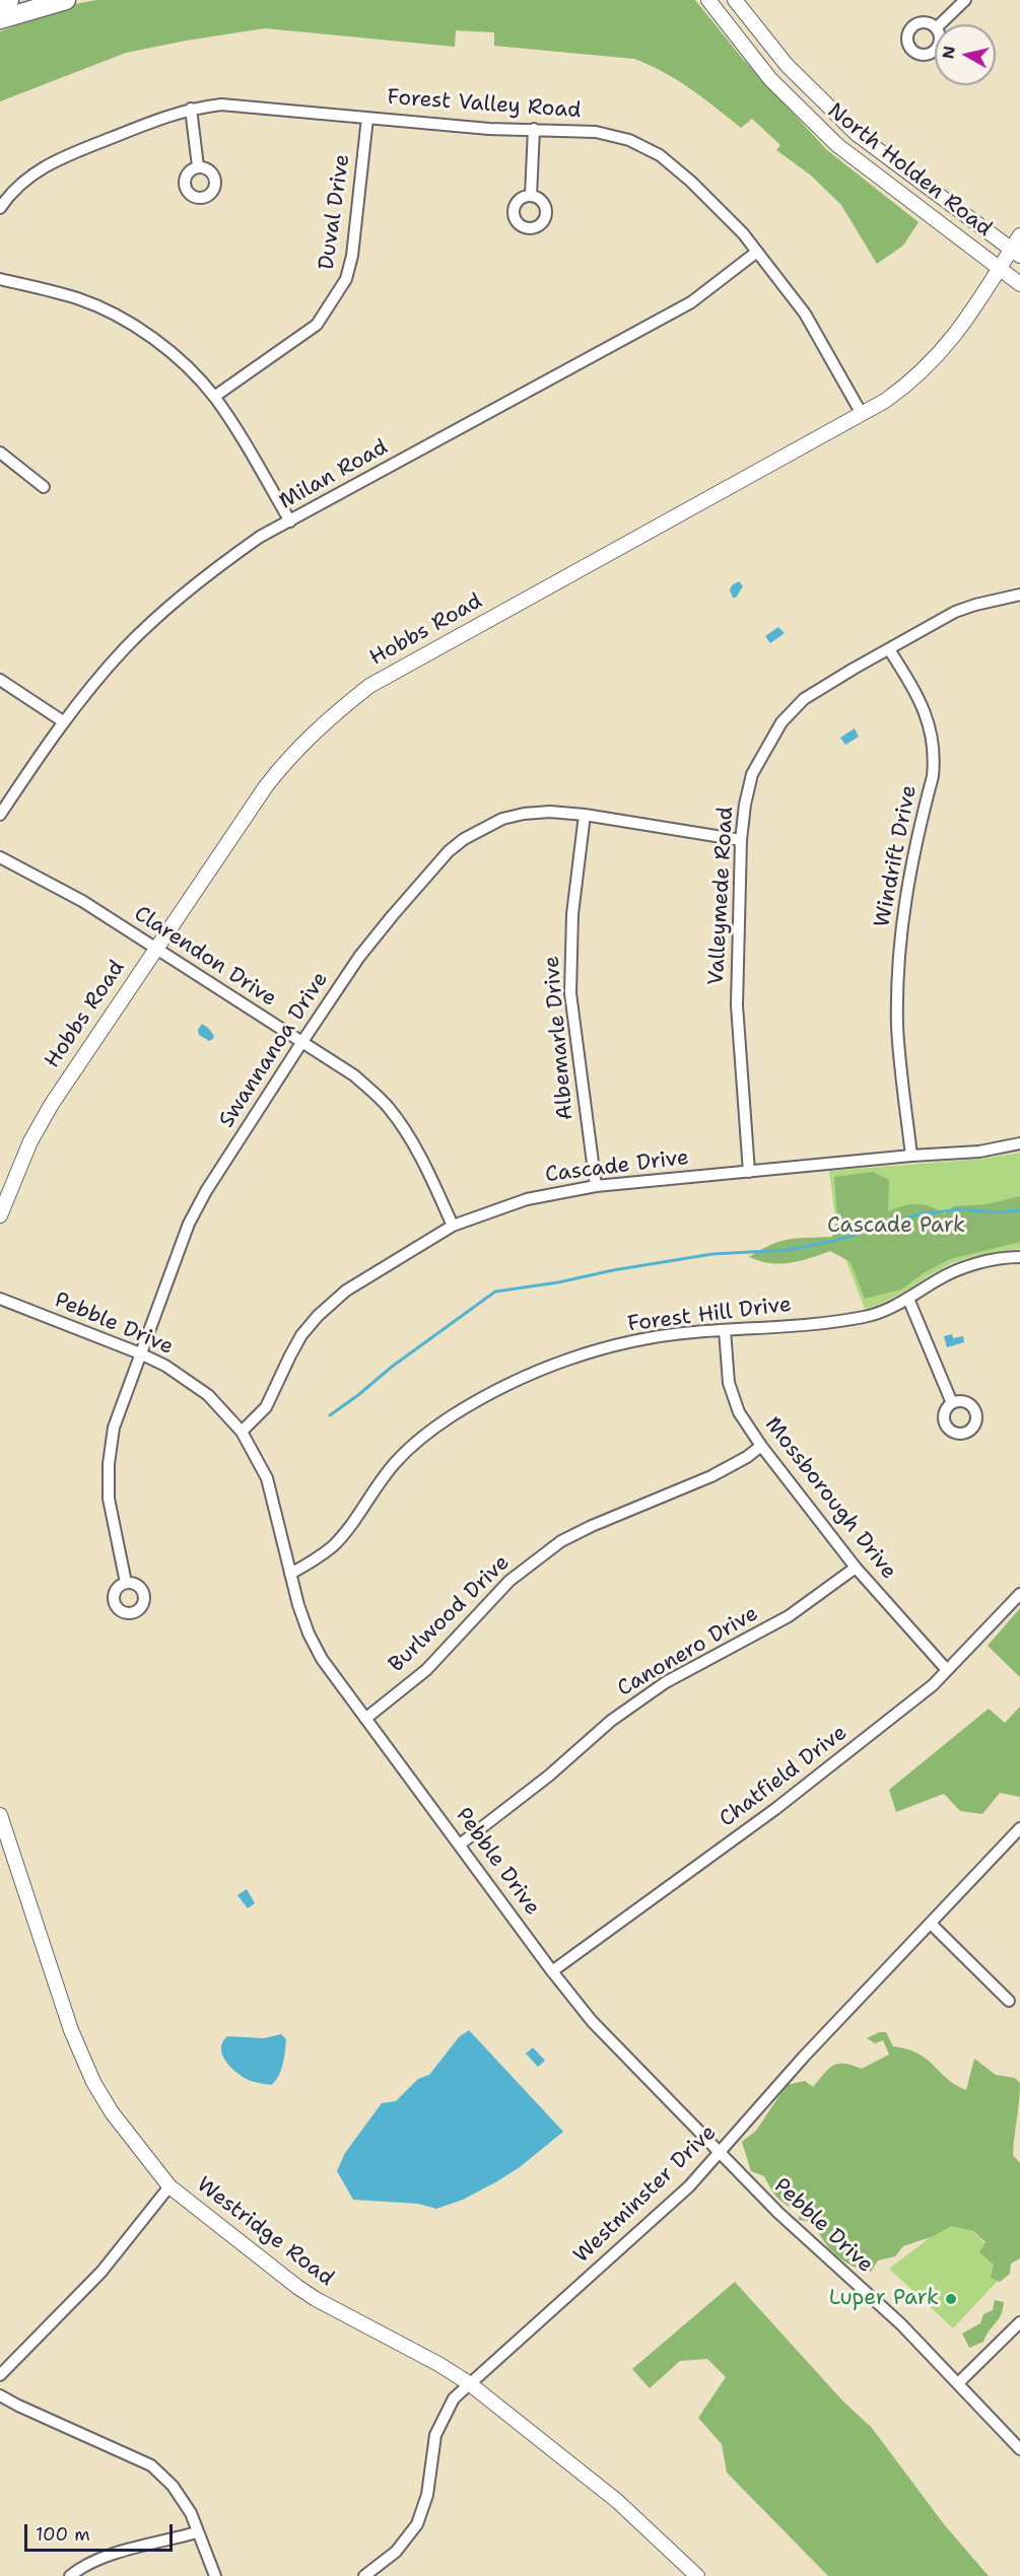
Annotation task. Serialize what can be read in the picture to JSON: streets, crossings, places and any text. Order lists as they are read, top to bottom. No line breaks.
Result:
{"streets":{"main road":["North Holden Road","Hobbs Road","Westridge Road"],"street":["Forest Valley Road","Duval Drive","Milan Road","Windrift Drive","Valleymede Road","Clarendon Drive","Albemarle Drive","Swannanoa Drive","Cascade Drive","Forest Hill Drive","Pebble Drive","Mossborough Drive","Burlwood Drive","Canonero Drive","Chatfield Drive","Westminster Drive"]},"crossings":[["Forest Valley Road","Duval Drive"],["Forest Valley Road","Milan Road"],["Forest Valley Road","Hobbs Road"],["North Holden Road","Hobbs Road"],["Hobbs Road","Clarendon Drive"],["Windrift Drive","Valleymede Road"],["Windrift Drive","Cascade Drive"],["Valleymede Road","Swannanoa Drive"],["Valleymede Road","Cascade Drive"],["Clarendon Drive","Swannanoa Drive"],["Clarendon Drive","Cascade Drive"],["Albemarle Drive","Swannanoa Drive"],["Albemarle Drive","Cascade Drive"],["Swannanoa Drive","Pebble Drive"],["Cascade Drive","Pebble Drive"],["Forest Hill Drive","Pebble Drive"],["Forest Hill Drive","Mossborough Drive"],["Pebble Drive","Burlwood Drive"],["Pebble Drive","Canonero Drive"],["Pebble Drive","Chatfield Drive"],["Pebble Drive","Westminster Drive"],["Mossborough Drive","Burlwood Drive"],["Mossborough Drive","Canonero Drive"],["Mossborough Drive","Chatfield Drive"],["Westminster Drive","Westridge Road"]],"parks":["Cascade Park"],"places":["Luper Park"],"scale_bar":"100 m","north":"left"}
